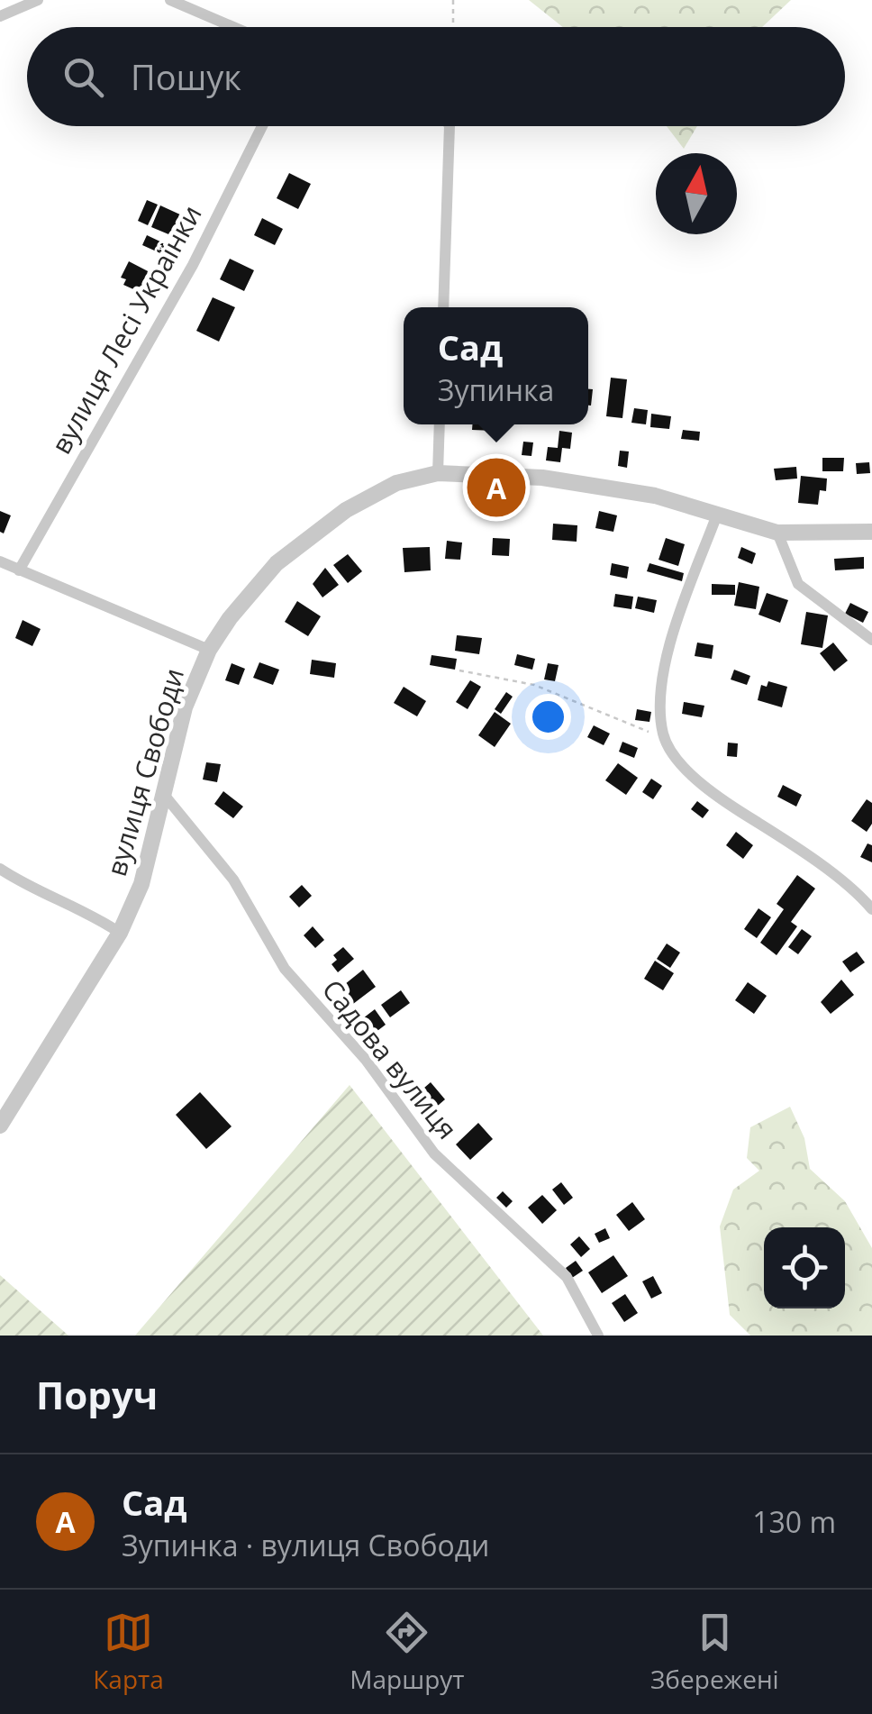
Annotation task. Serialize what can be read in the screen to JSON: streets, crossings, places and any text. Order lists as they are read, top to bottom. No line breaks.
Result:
{"streets":{"street":["вулиця Лесі Українки","вулиця Свободи","Садова вулиця"]},"crossings":[["вулиця Свободи","Садова вулиця"]],"north":"top","page":{"search":"Пошук","popup":["Сад","Зупинка"],"pins":"A","heading":"Поруч","list":[{"mark":"A","name":"Сад","note":"Зупинка · вулиця Свободи","value":"130 m"}],"nav":["Карта","Маршрут","Збережені"]}}
